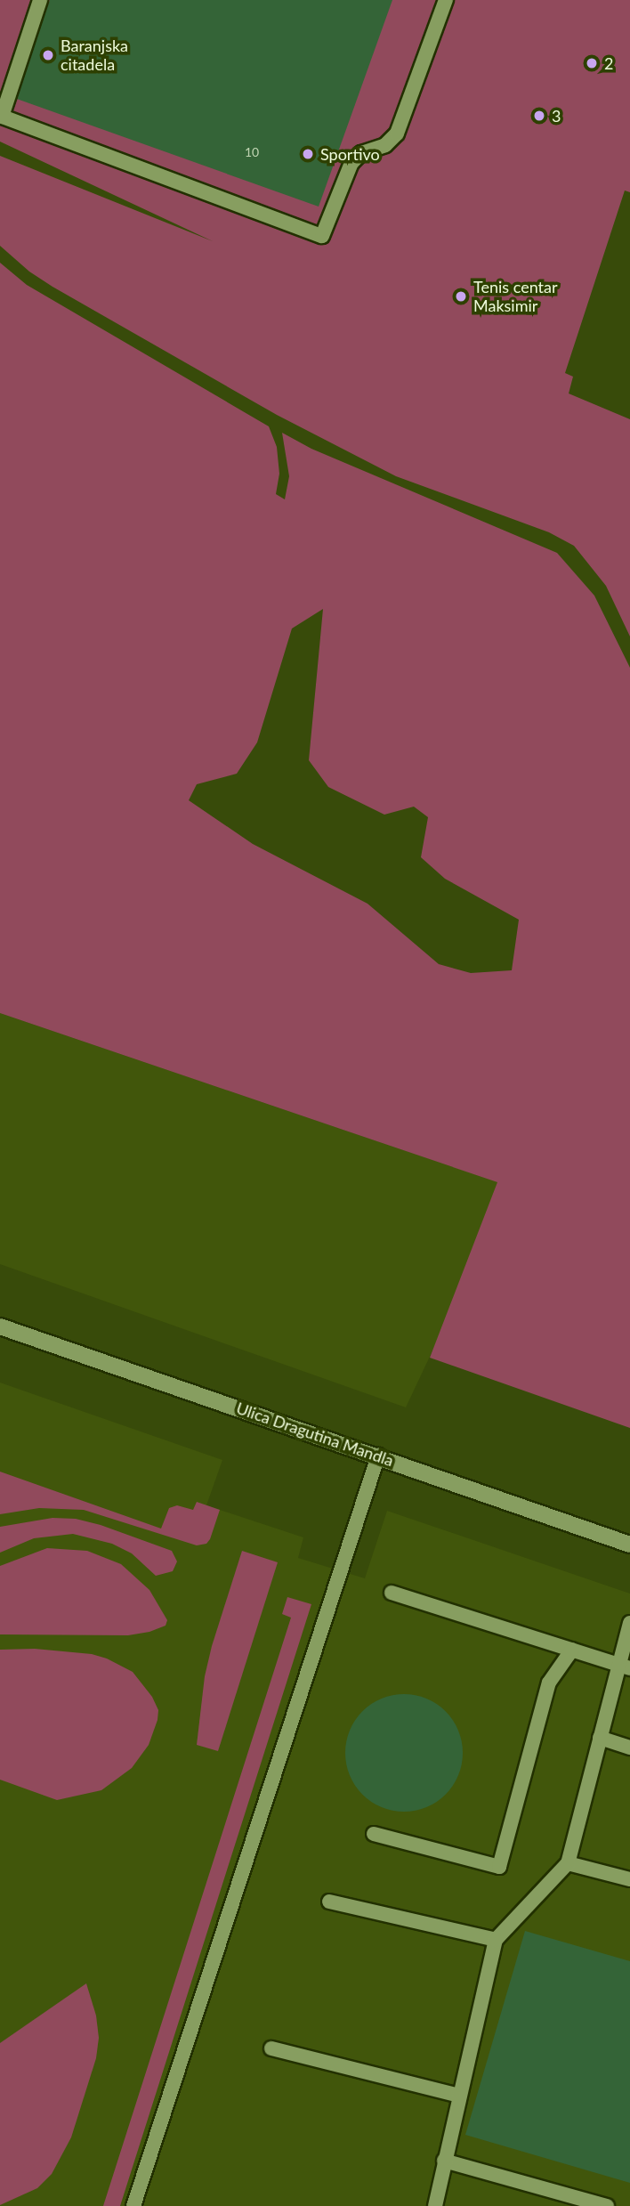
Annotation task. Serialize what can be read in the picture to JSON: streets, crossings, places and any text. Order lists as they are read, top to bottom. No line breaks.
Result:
{"streets":{"main road":["Ulica Dragutina Mandla"]},"places":["Baranjska citadela","2","3","Sportivo","Tenis centar Maksimir"],"house_numbers":["10"]}
